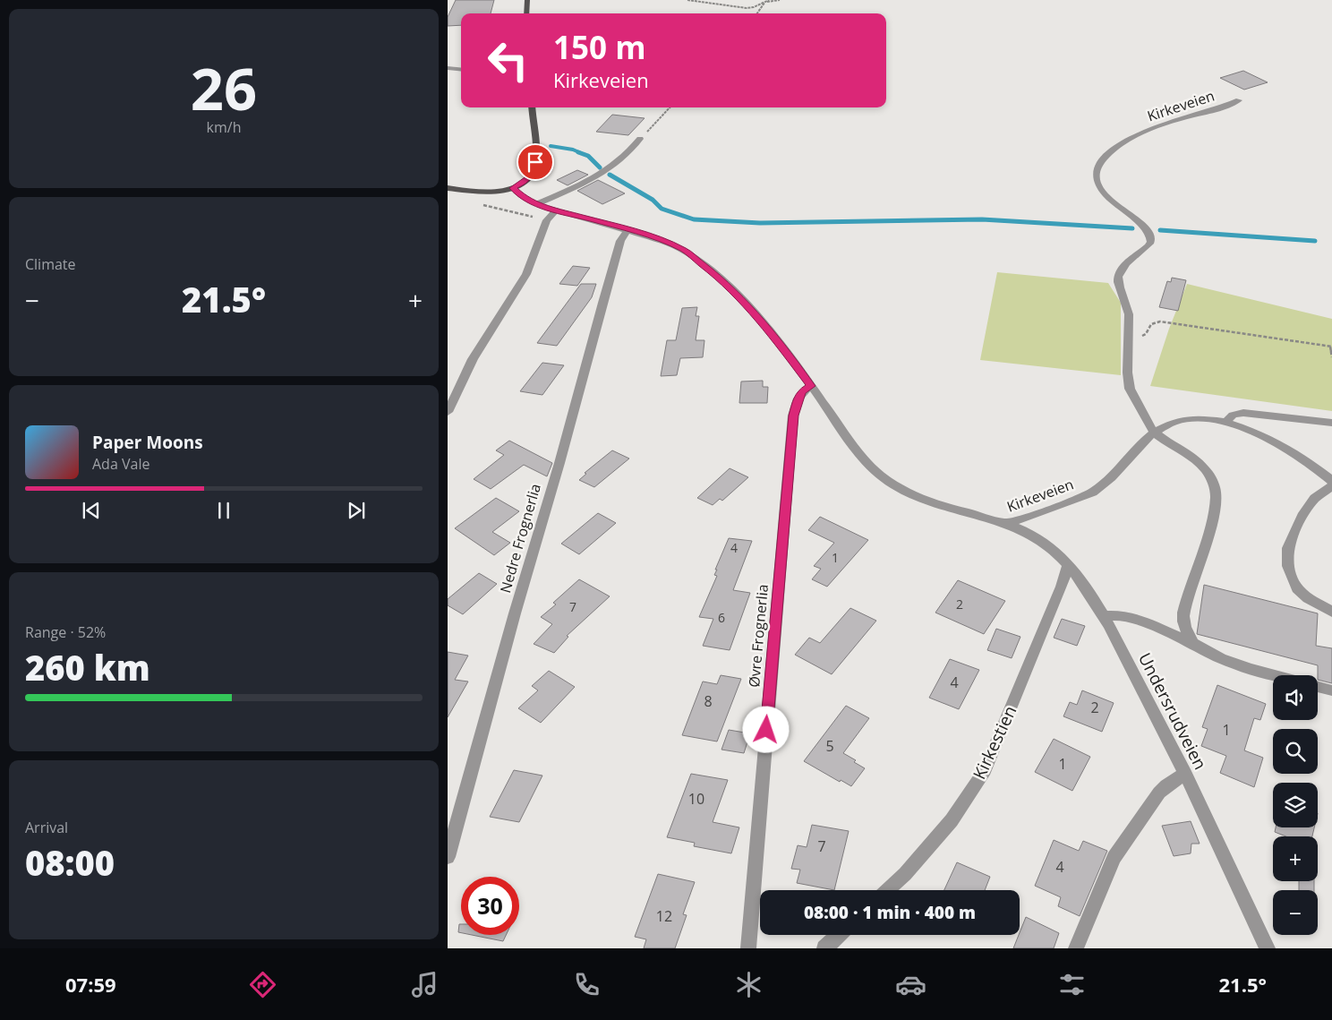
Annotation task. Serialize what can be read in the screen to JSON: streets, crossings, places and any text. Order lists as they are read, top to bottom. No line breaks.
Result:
{"streets":{"street":["Kirkeveien","Nedre Frognerlia","Øvre Frognerlia","Undersrudveien","Kirkestien"]},"crossings":[["Kirkeveien","Nedre Frognerlia"],["Kirkeveien","Øvre Frognerlia"],["Kirkeveien","Undersrudveien"],["Undersrudveien","Kirkestien"]],"house_numbers":["4","1","2","7","6","4","8","2","1","5","1","10","7","4","12"],"page":{"tile":[["26","km/h"],"Climate",["Range · 52%","260 km"],["Arrival","08:00"]],"turn":["150 m","Kirkeveien"],"heat":["−","21.5°","+"],"song":["Paper Moons","Ada Vale"],"map_buttons":["+","−"],"limit":"30","trip":"08:00 · 1 min · 400 m","tabs":["07:59","21.5°"]}}
